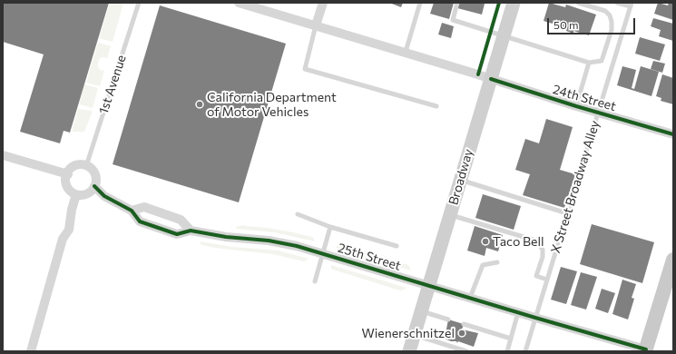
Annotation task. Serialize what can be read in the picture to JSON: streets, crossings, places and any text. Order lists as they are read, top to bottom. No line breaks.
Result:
{"streets":{"main road":["Broadway"],"street":["24th Street","25th Street"],"lane":["1st Avenue","X Street Broadway Alley"]},"crossings":[["1st Avenue","25th Street"],["24th Street","Broadway"],["24th Street","X Street Broadway Alley"],["Broadway","25th Street"],["X Street Broadway Alley","25th Street"]],"places":["California Department of Motor Vehicles","Taco Bell","Wienerschnitzel"],"scale_bar":"50 m"}
